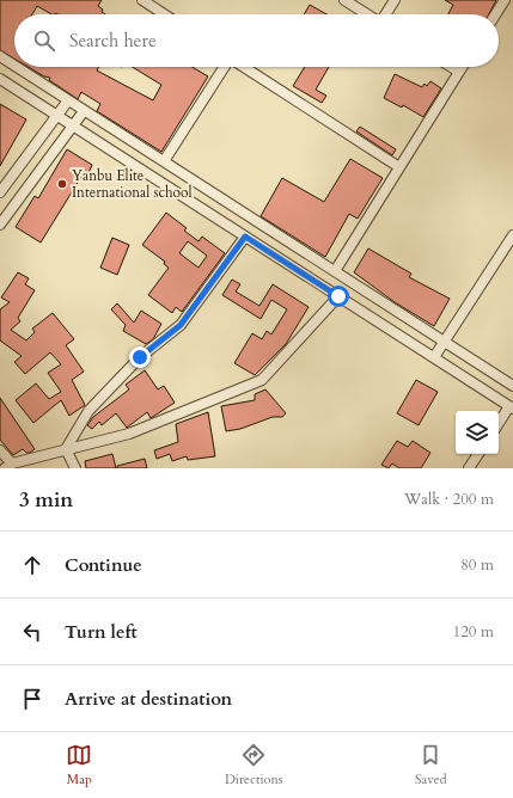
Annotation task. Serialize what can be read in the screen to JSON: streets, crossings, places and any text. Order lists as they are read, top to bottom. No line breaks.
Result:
{"places":["Yanbu Elite International school"],"page":{"search":"Search here","heading":["3 min","Walk · 200 m"],"list":[["Continue","80 m"],["Turn left","120 m"],"Arrive at destination"],"nav":["Map","Directions","Saved"]}}
